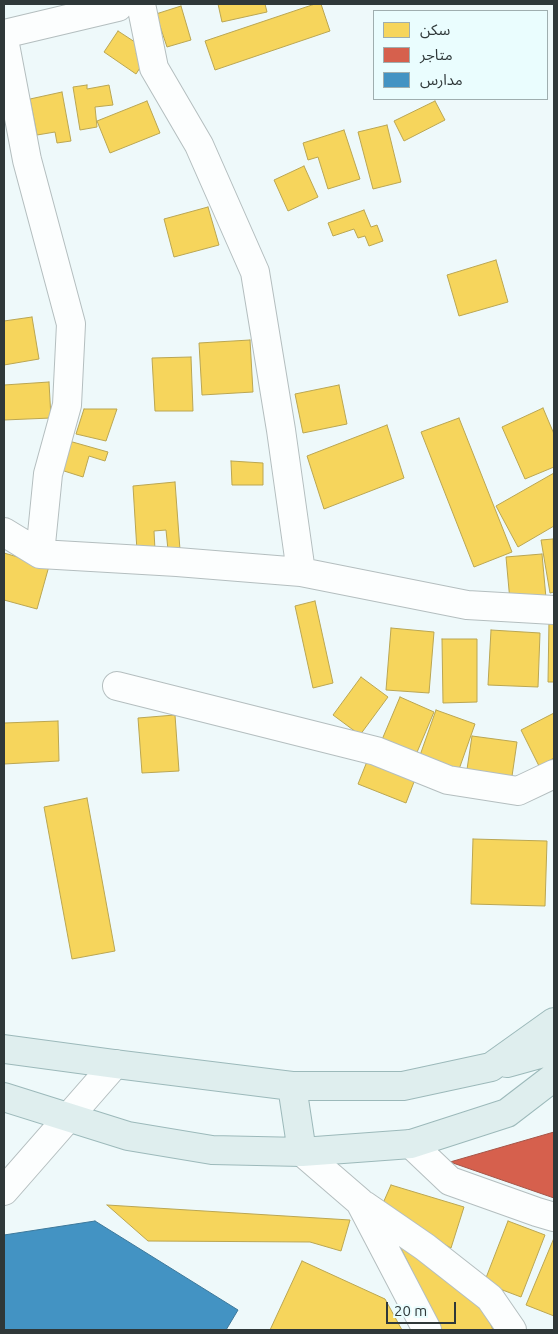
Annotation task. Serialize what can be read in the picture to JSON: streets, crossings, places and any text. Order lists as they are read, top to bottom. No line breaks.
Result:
{"legend":["سكن","متاجر","مدارس"],"scale_bar":"20 m"}
